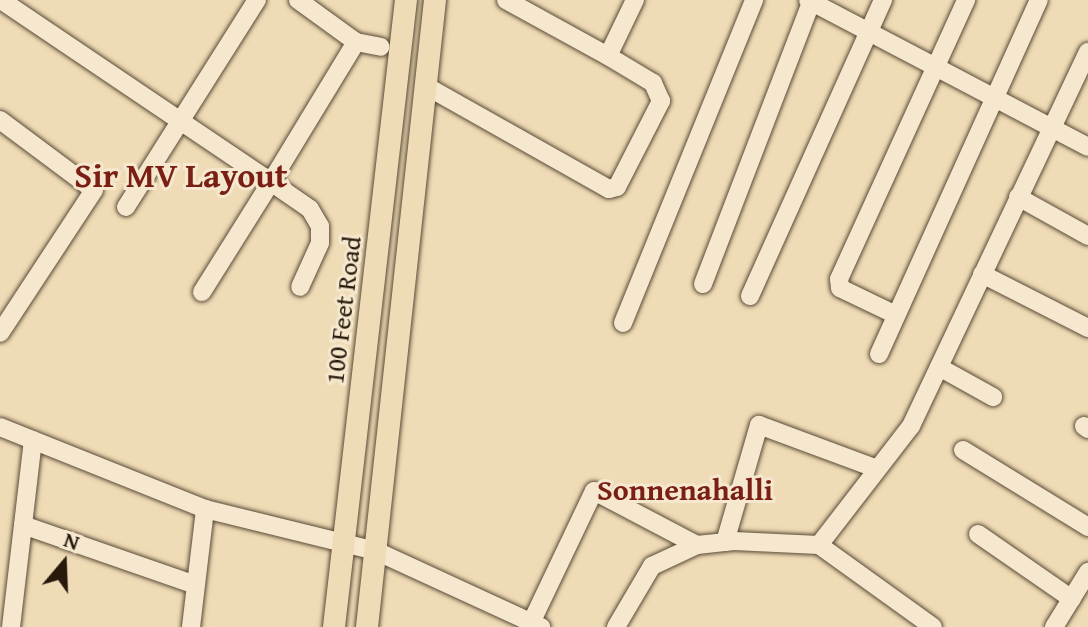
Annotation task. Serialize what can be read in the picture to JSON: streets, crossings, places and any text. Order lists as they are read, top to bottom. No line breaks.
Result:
{"streets":{"main road":["100 Feet Road"]},"districts":["Sir MV Layout","Sonnenahalli"],"north":"top"}
